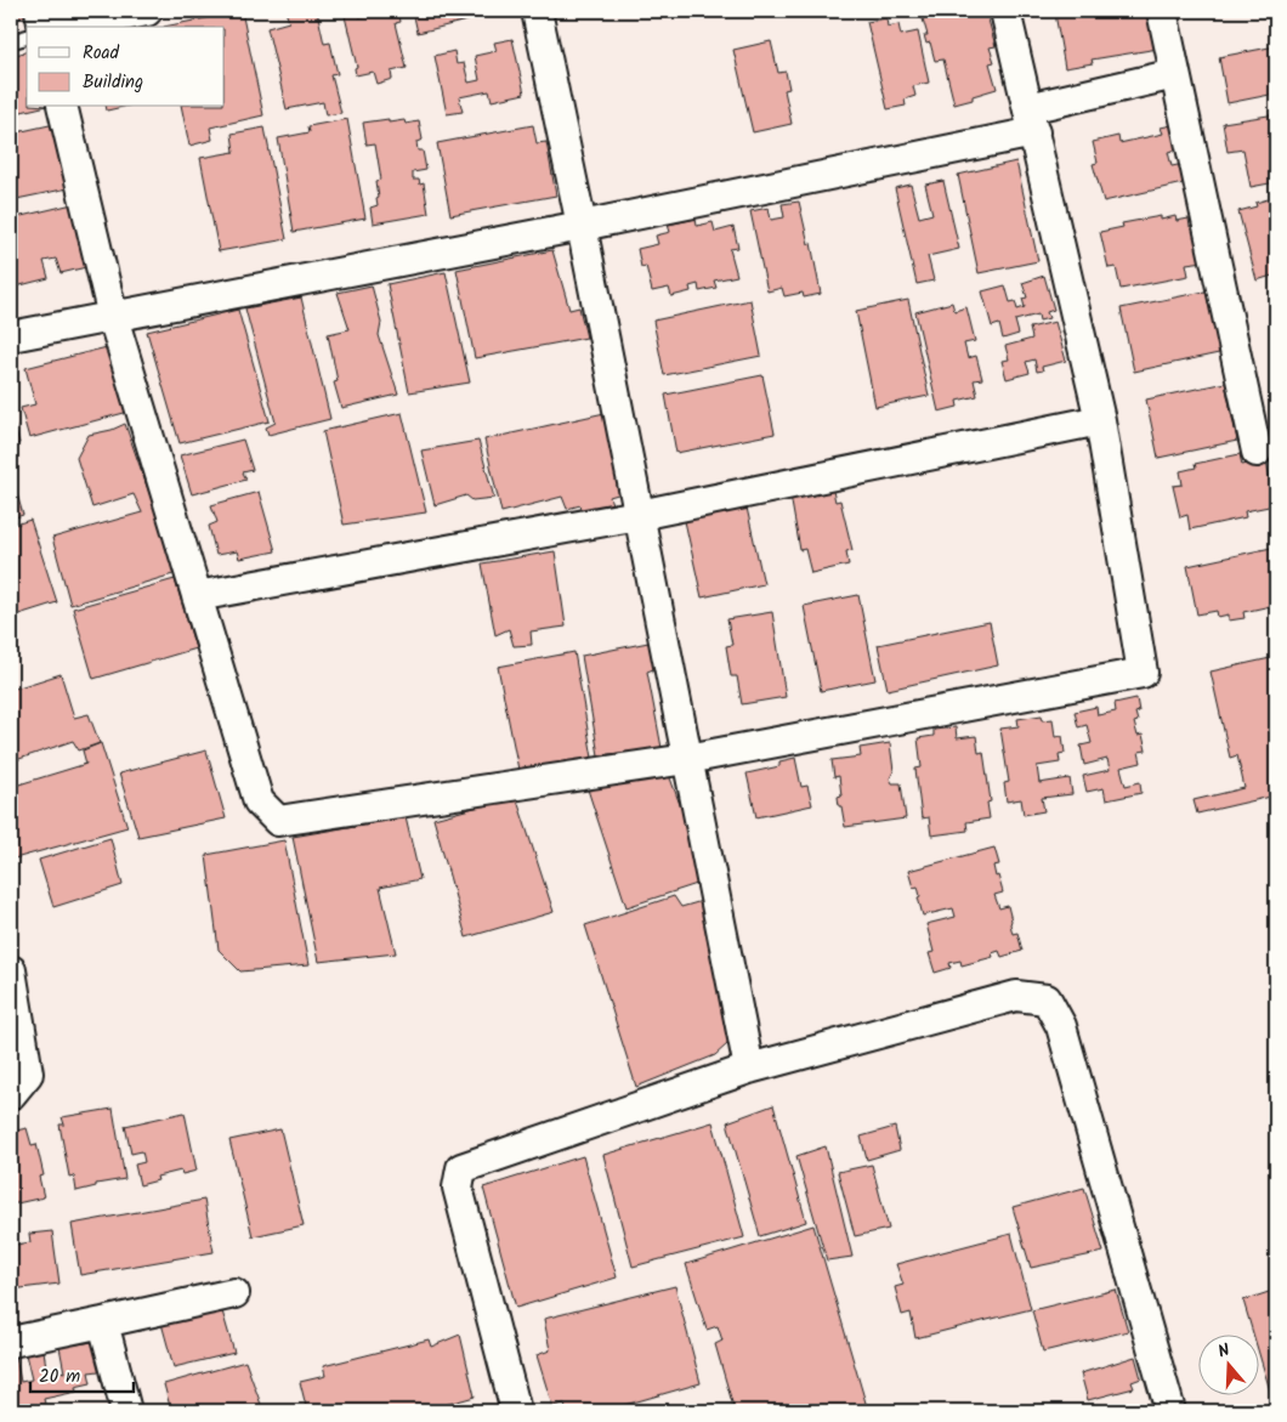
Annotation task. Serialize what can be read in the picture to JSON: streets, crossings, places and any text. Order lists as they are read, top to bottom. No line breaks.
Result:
{"legend":["Road","Building"],"scale_bar":"20 m","north":"top"}
